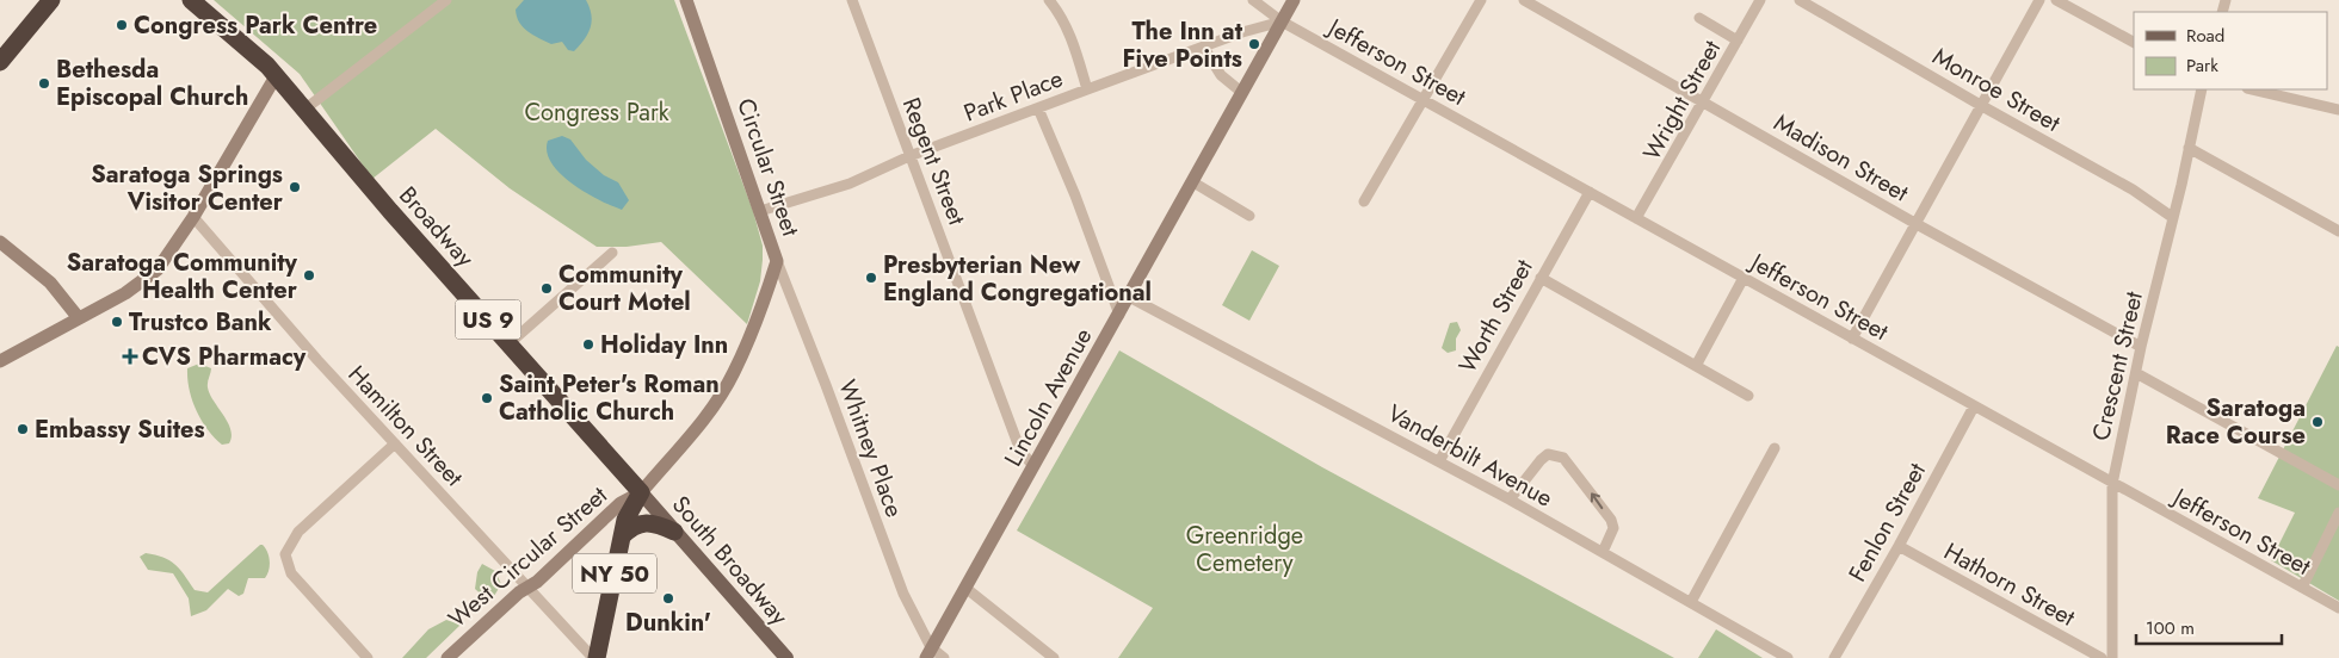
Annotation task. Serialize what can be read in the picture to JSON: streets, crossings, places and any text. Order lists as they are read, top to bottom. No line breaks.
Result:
{"streets":{"highway":["Broadway","US 9","NY 50"],"main road":["South Broadway"],"street":["Jefferson Street","Monroe Street","Park Place","Wright Street","Madison Street","Regent Street","Circular Street","Worth Street","Crescent Street","Lincoln Avenue","Hamilton Street","Whitney Place","Vanderbilt Avenue","Fenlon Street","West Circular Street","Hathorn Street"]},"crossings":[["Jefferson Street","Park Place"],["Jefferson Street","Wright Street"],["Jefferson Street","Worth Street"],["Jefferson Street","Crescent Street"],["Jefferson Street","Lincoln Avenue"],["Jefferson Street","Fenlon Street"],["Monroe Street","Crescent Street"],["Park Place","Regent Street"],["Park Place","Circular Street"],["Park Place","Lincoln Avenue"],["Wright Street","Madison Street"],["Madison Street","Crescent Street"],["Regent Street","Lincoln Avenue"],["Circular Street","Broadway"],["Circular Street","Whitney Place"],["Circular Street","West Circular Street"],["Circular Street","South Broadway"],["Circular Street","NY 50"],["Broadway","West Circular Street"],["Broadway","South Broadway"],["Broadway","NY 50"],["Worth Street","Vanderbilt Avenue"],["Lincoln Avenue","Whitney Place"],["Lincoln Avenue","Vanderbilt Avenue"],["Hamilton Street","West Circular Street"],["Hamilton Street","NY 50"],["Fenlon Street","Hathorn Street"],["West Circular Street","South Broadway"],["West Circular Street","NY 50"],["South Broadway","NY 50"]],"parks":["Congress Park","Greenridge Cemetery"],"places":{"other":["Congress Park Centre","The Inn at Five Points","Bethesda Episcopal Church","Saratoga Springs Visitor Center","Saratoga Community Health Center","Presbyterian New England Congregational","Community Court Motel","Trustco Bank","Holiday Inn","Saint Peter's Roman Catholic Church","Saratoga Race Course","Embassy Suites","Dunkin'"],"health":["CVS Pharmacy"]},"legend":["Road","Park"],"scale_bar":"100 m"}
